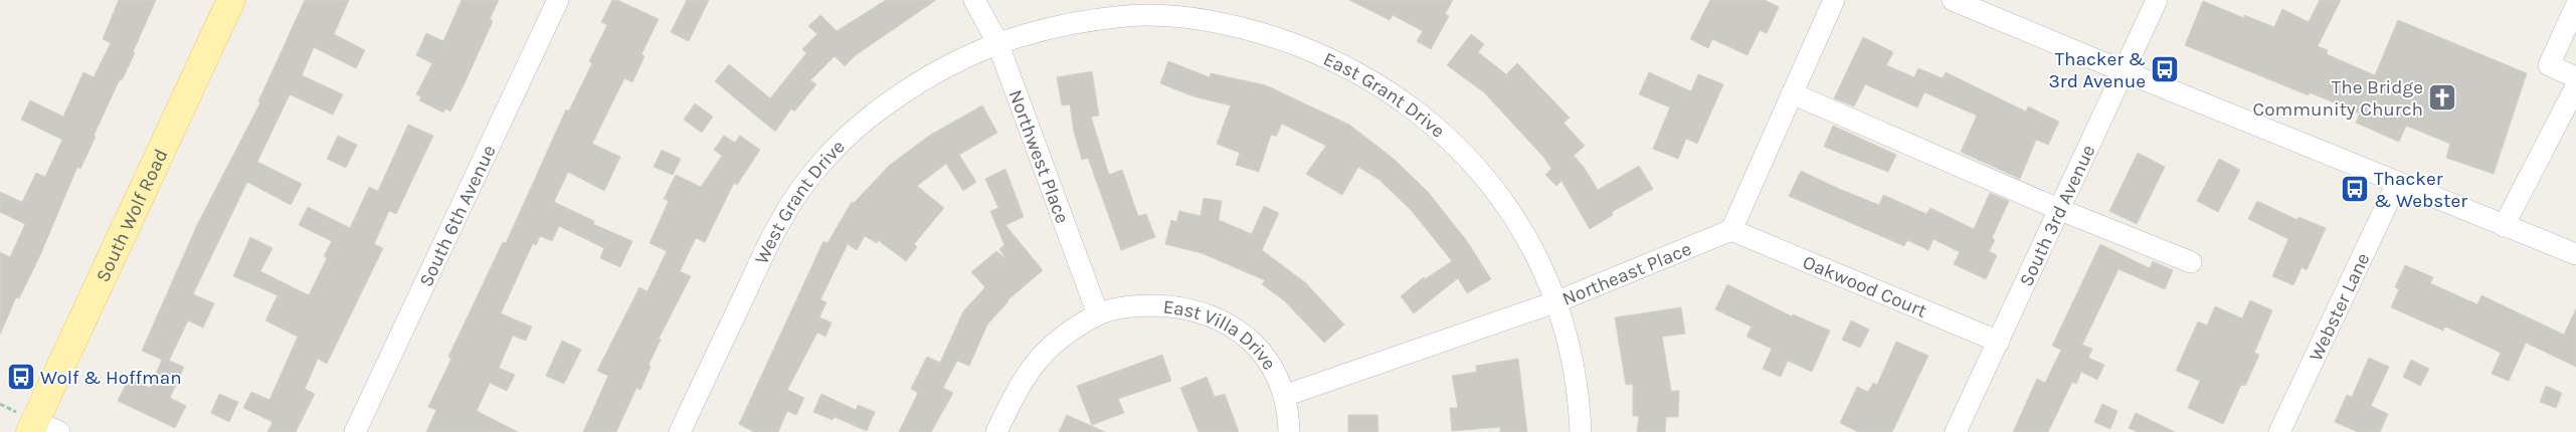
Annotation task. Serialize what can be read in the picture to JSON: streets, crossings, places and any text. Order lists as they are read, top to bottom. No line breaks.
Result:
{"streets":{"main road":["South Wolf Road"],"street":["East Grant Drive","Northwest Place","West Grant Drive","South 6th Avenue","South 3rd Avenue","Northeast Place","Oakwood Court","Webster Lane","East Villa Drive"]},"crossings":[["East Grant Drive","Northwest Place"],["East Grant Drive","West Grant Drive"],["East Grant Drive","Northeast Place"],["Northwest Place","West Grant Drive"],["Northwest Place","East Villa Drive"],["South 3rd Avenue","Oakwood Court"],["Northeast Place","Oakwood Court"],["Northeast Place","East Villa Drive"]],"places":{"bus stop":["Thacker & 3rd Avenue","Thacker & Webster","Wolf & Hoffman"],"church":["The Bridge Community Church"]}}
